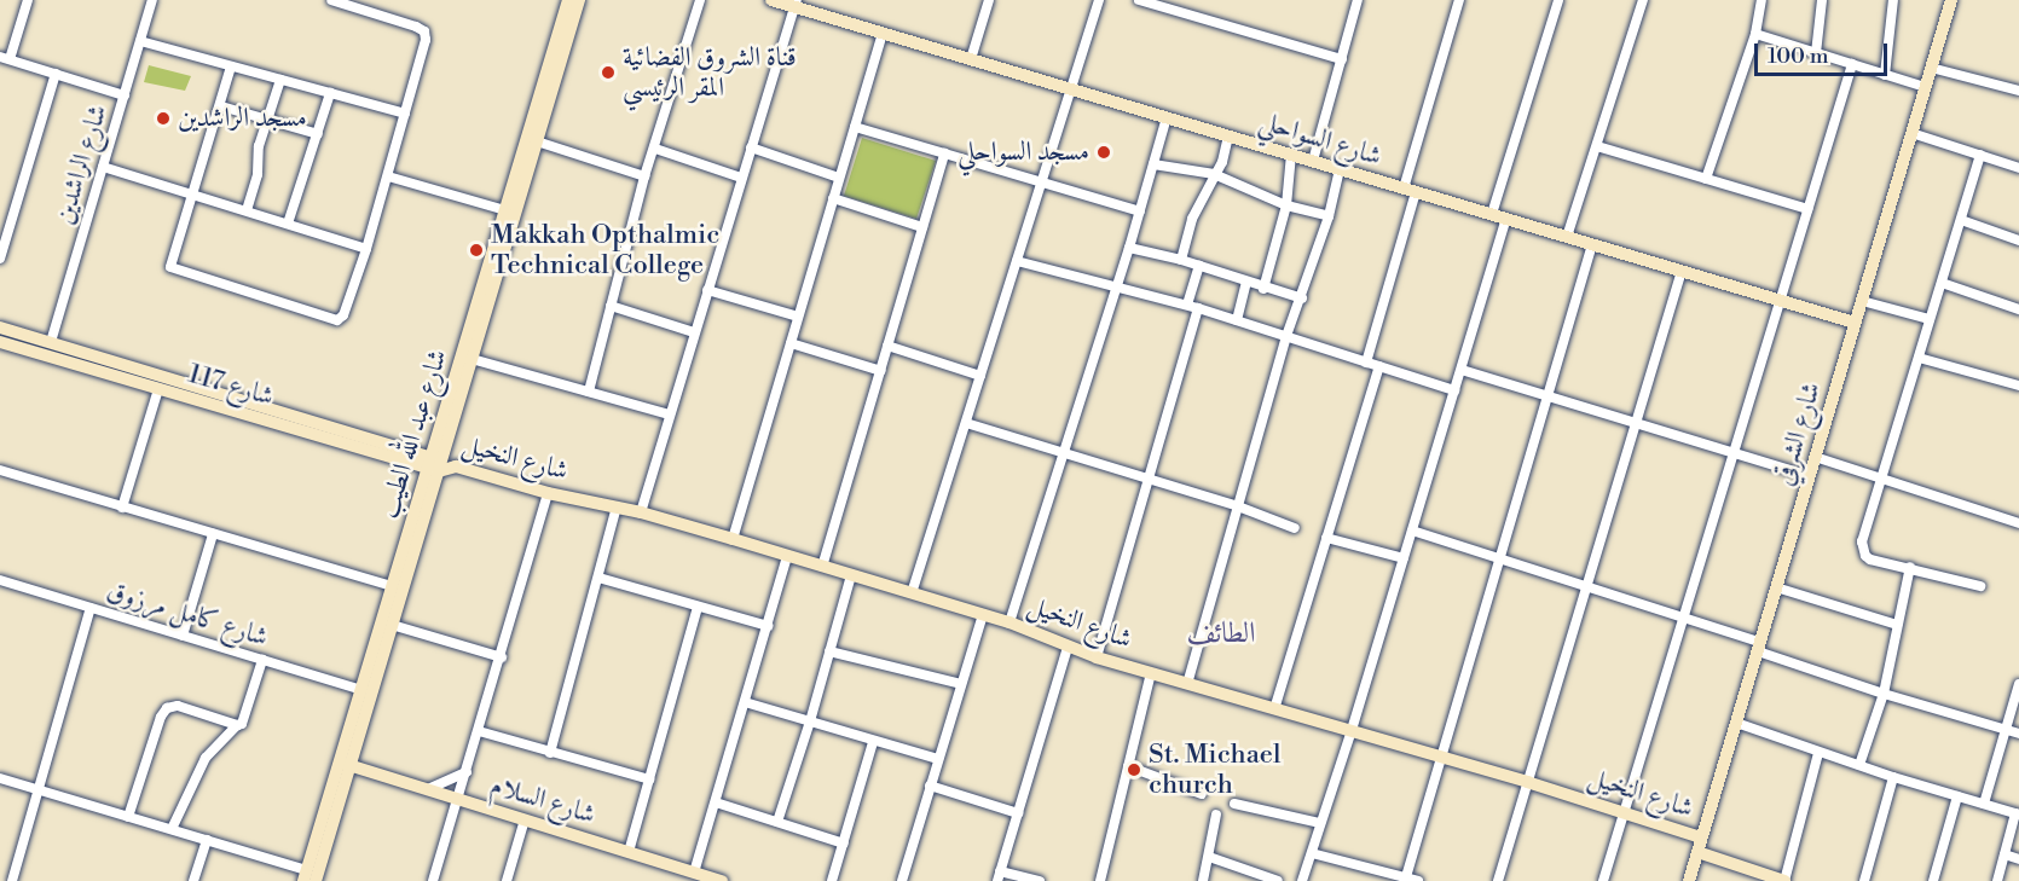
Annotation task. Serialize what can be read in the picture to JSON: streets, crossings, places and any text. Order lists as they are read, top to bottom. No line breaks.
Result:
{"streets":{"street":["شارع السواحلي","شارع الراشدين","شارع 117","شارع عبد الله الطيب","شارع الشرقي","شارع النخيل","شارع كامل مرزوق","شارع السلام"]},"crossings":[["شارع السواحلي","شارع الشرقي"],["شارع الراشدين","شارع 117"],["شارع 117","شارع عبد الله الطيب"],["شارع 117","شارع النخيل"],["شارع عبد الله الطيب","شارع النخيل"],["شارع عبد الله الطيب","شارع كامل مرزوق"],["شارع عبد الله الطيب","شارع السلام"],["شارع الشرقي","شارع النخيل"]],"districts":["الطائف"],"places":["قناة الشروق الفضائية المقر الرئيسي","مسجد الراشدين","مسجد السواحلي","Makkah Opthalmic Technical College","St. Michael church"],"scale_bar":"100 m"}
